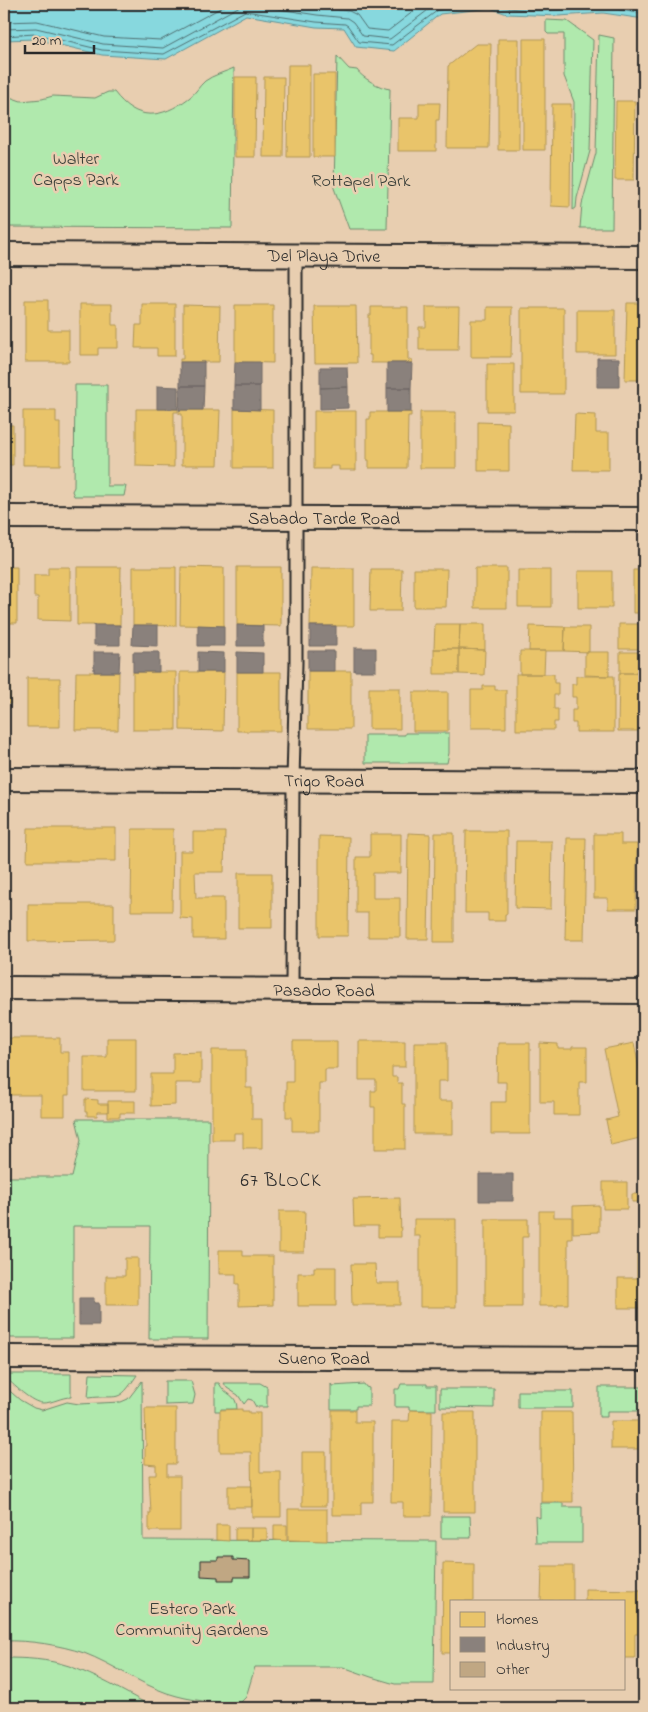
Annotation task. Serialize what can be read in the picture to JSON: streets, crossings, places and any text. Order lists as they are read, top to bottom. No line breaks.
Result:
{"streets":{"street":["Del Playa Drive","Sabado Tarde Road","Trigo Road","Pasado Road","Sueno Road"]},"districts":["67 BLOCK"],"parks":["Walter Capps Park","Rottapel Park","Estero Park Community Gardens"],"legend":["Homes","Industry","Other"],"scale_bar":"20 m"}
